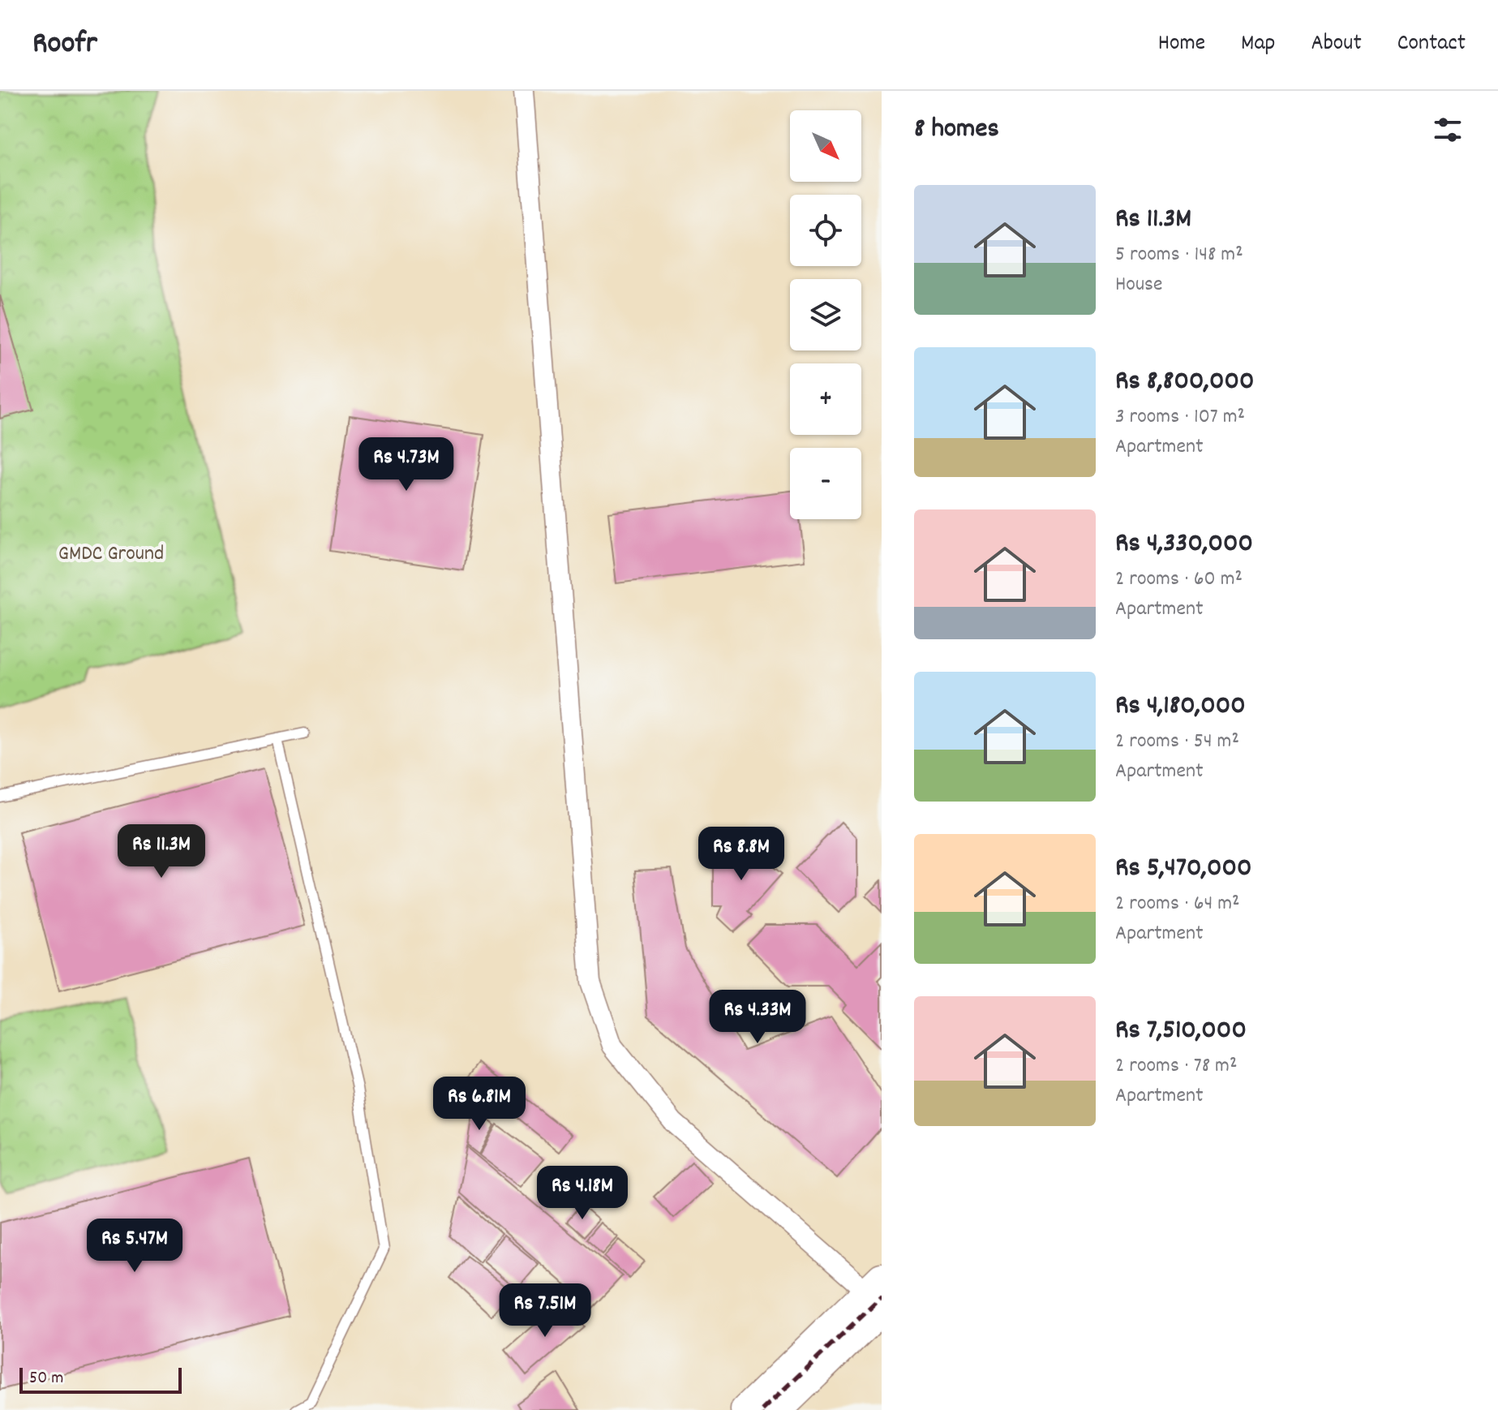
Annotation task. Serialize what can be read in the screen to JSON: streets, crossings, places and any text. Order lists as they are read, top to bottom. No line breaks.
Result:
{"parks":["GMDC Ground"],"scale_bar":"50 m","north":"bottom right","page":{"header":"Roofr","nav":["Home","Map","About","Contact"],"heading":"8 homes","map_buttons":["+","−"],"list":[{"name":"Rs 11.3M","note":"5 rooms · 148 m² · House"},{"name":"Rs 8,800,000","note":"3 rooms · 107 m² · Apartment"},{"name":"Rs 4,330,000","note":"2 rooms · 60 m² · Apartment"},{"name":"Rs 4,180,000","note":"2 rooms · 54 m² · Apartment"},{"name":"Rs 5,470,000","note":"2 rooms · 64 m² · Apartment"},{"name":"Rs 7,510,000","note":"2 rooms · 78 m² · Apartment"}],"price":["Rs 4.73M","Rs 11.3M","Rs 8.8M","Rs 4.33M","Rs 6.81M","Rs 4.18M","Rs 5.47M","Rs 7.51M"],"scale":"50 m"}}
